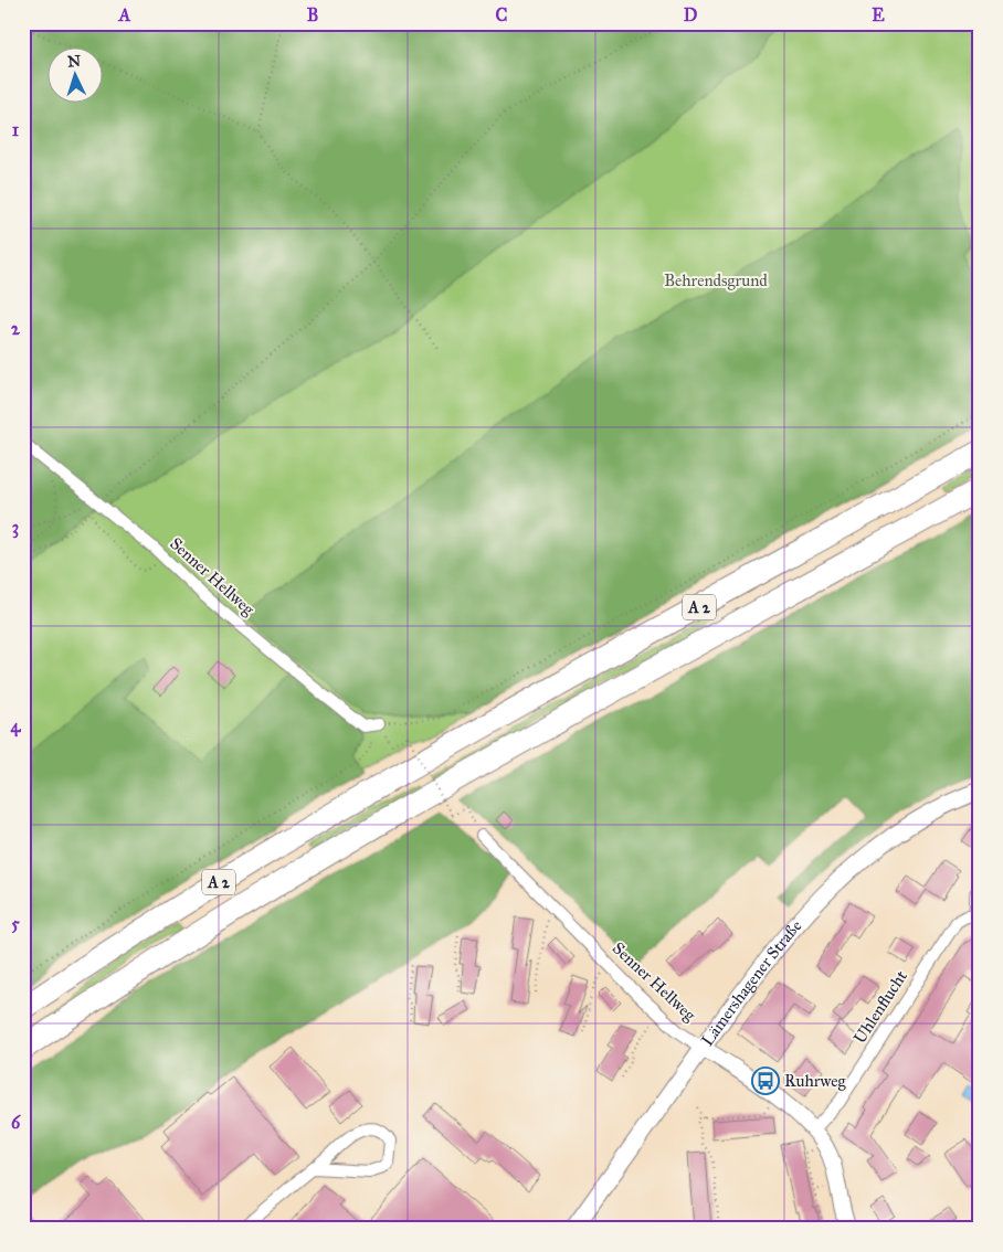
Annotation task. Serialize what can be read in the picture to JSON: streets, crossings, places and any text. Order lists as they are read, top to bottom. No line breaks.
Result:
{"streets":{"highway":["A 2"],"main road":["Lämershagener Straße"],"street":["Senner Hellweg","Uhlenflucht"]},"crossings":[["Senner Hellweg","Lämershagener Straße"],["Senner Hellweg","Uhlenflucht"]],"parks":["Behrendsgrund"],"places":{"bus stop":["Ruhrweg"]},"north":"top","grid":{"columns":["A","B","C","D","E"],"rows":["1","2","3","4","5","6"]}}
